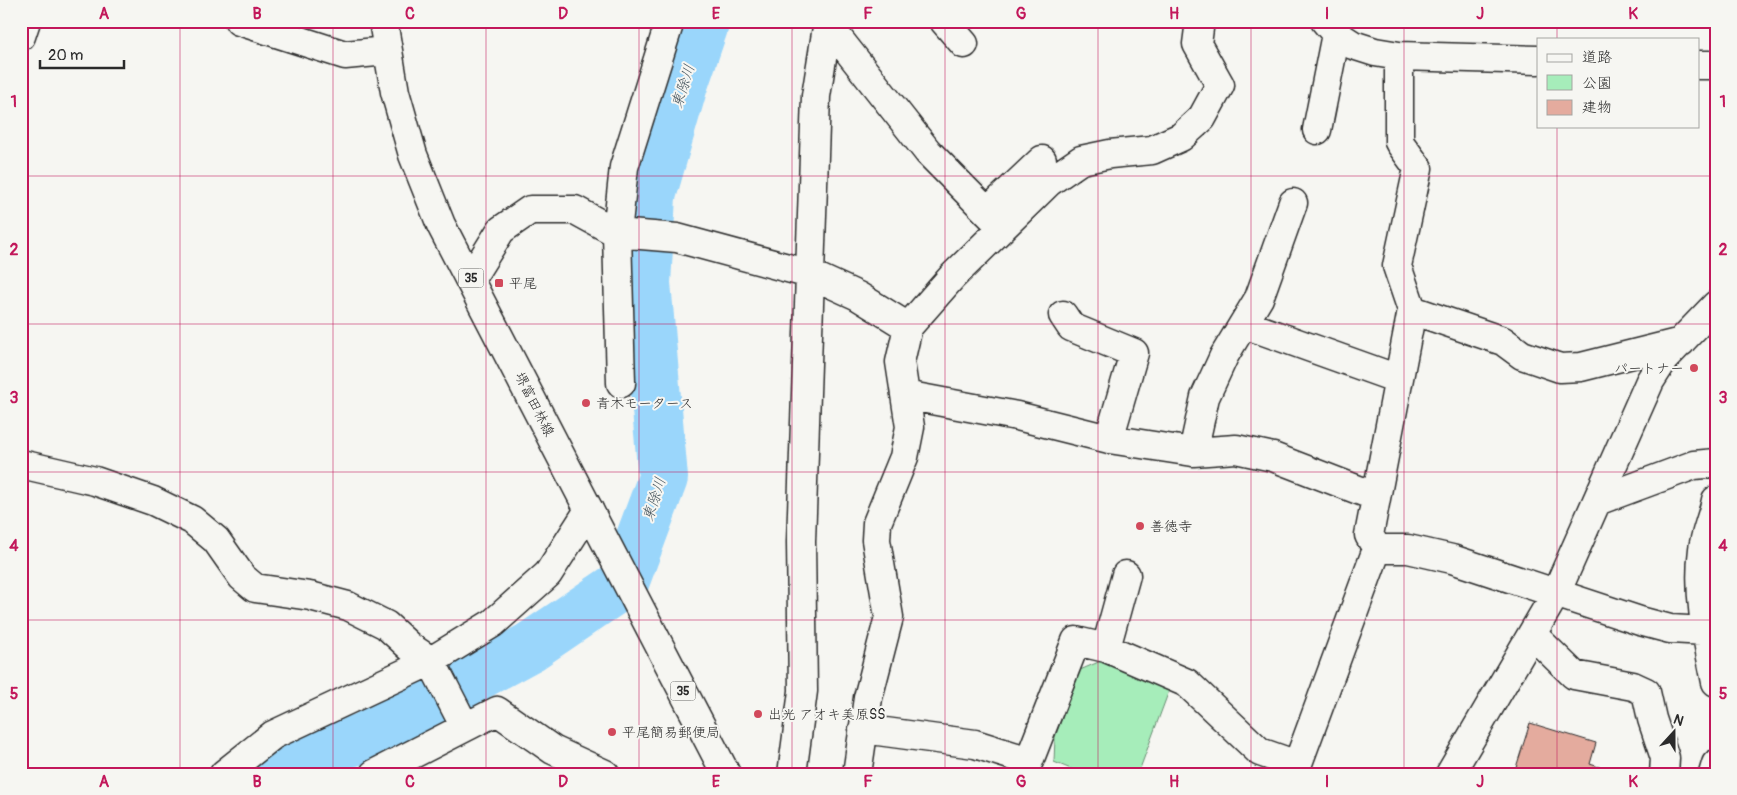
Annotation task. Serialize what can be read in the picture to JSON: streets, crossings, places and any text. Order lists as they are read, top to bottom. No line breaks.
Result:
{"streets":{"street":["35","堺富田林線"]},"water":["東除川"],"places":{"transit":["平尾"],"other":["パートナー","青木モータース","善徳寺","出光 アオキ美原SS","平尾簡易郵便局"]},"legend":["道路","公園","建物"],"scale_bar":"20 m","north":"top","grid":{"columns":["A","B","C","D","E","F","G","H","I","J","K"],"rows":["1","2","3","4","5"]}}
